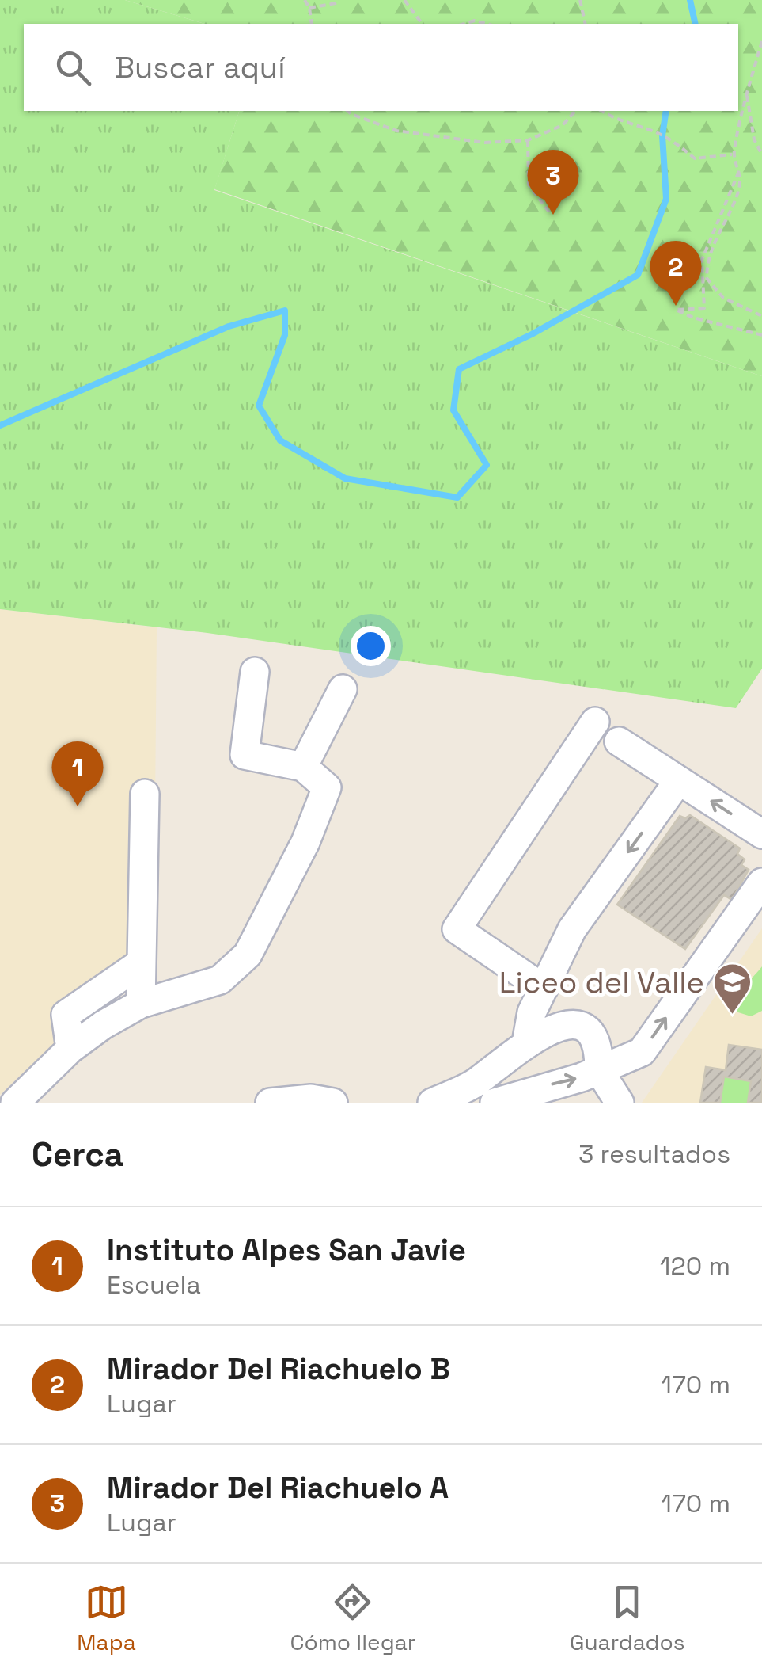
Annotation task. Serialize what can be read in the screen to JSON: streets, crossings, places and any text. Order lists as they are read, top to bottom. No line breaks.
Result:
{"places":{"school or university":["Liceo del Valle"]},"page":{"search":"Buscar aquí","pins":["3","2","1"],"heading":["Cerca","3 resultados"],"list":[{"mark":"1","name":"Instituto Alpes San Javie","note":"Escuela","value":"120 m"},{"mark":"2","name":"Mirador Del Riachuelo B","note":"Lugar","value":"170 m"},{"mark":"3","name":"Mirador Del Riachuelo A","note":"Lugar","value":"170 m"}],"nav":["Mapa","Cómo llegar","Guardados"]}}
